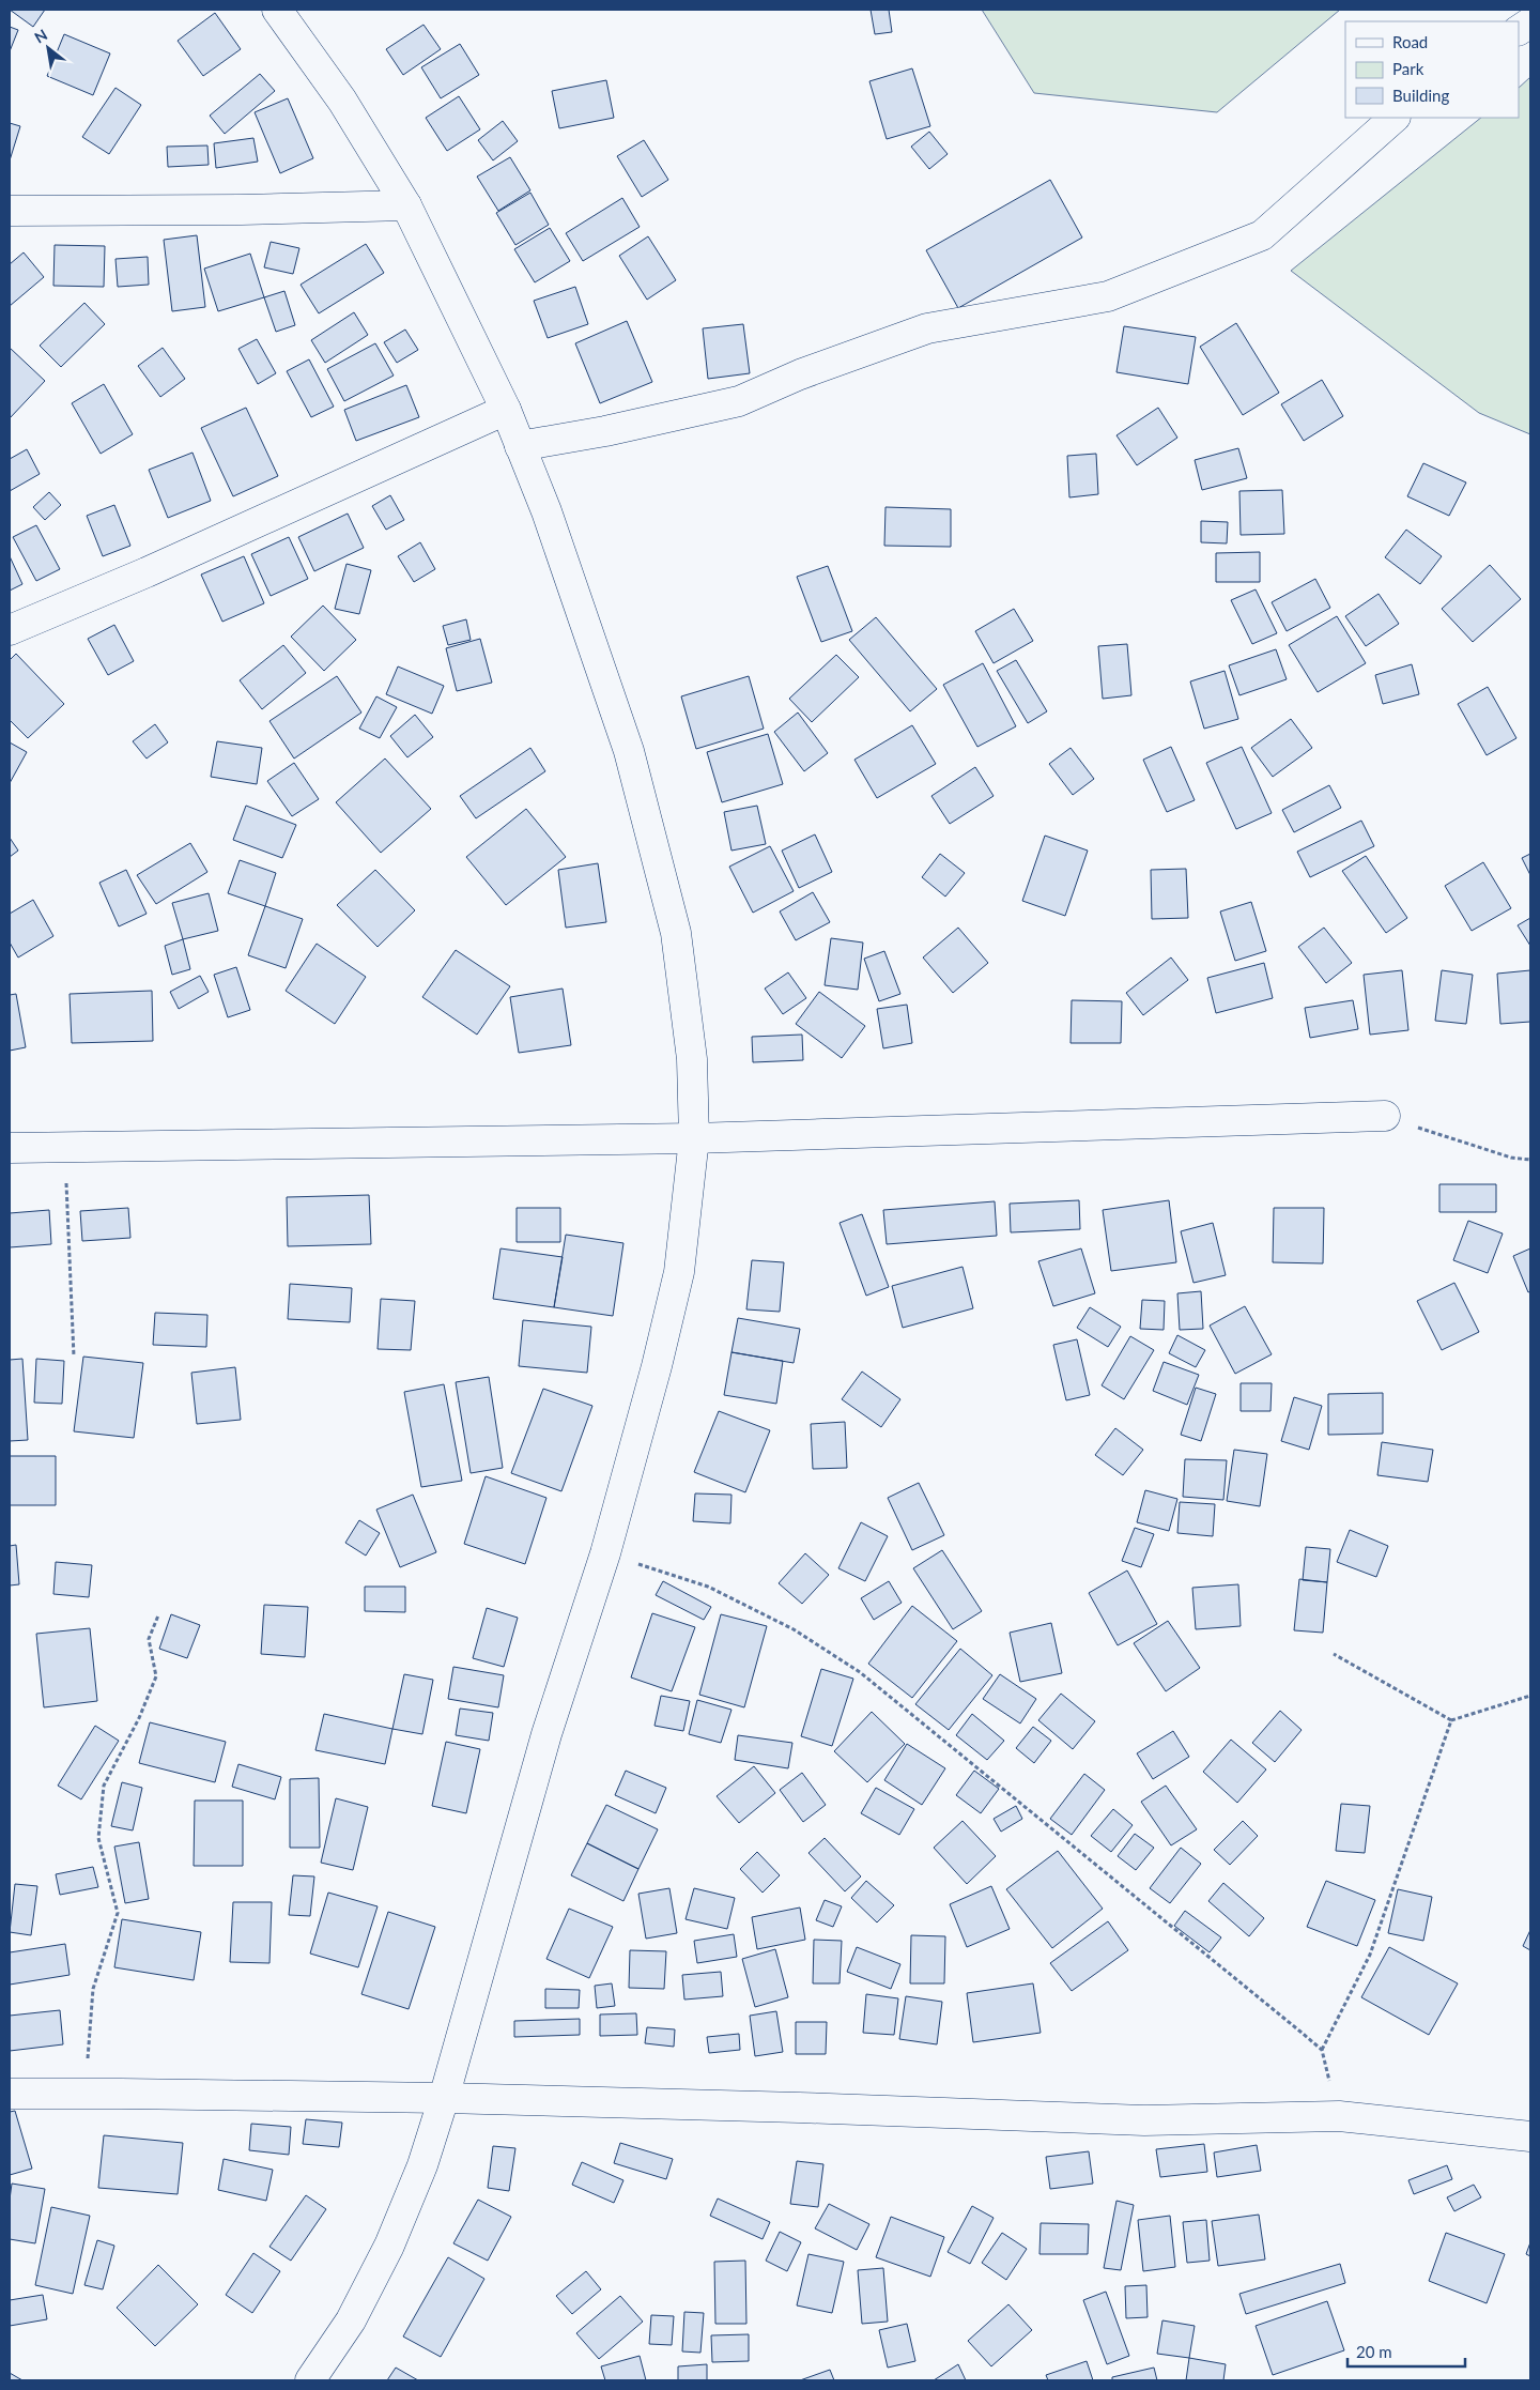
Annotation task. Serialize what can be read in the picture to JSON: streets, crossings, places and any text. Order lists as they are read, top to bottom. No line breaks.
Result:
{"legend":["Road","Park","Building"],"scale_bar":"20 m","north":"top left"}
